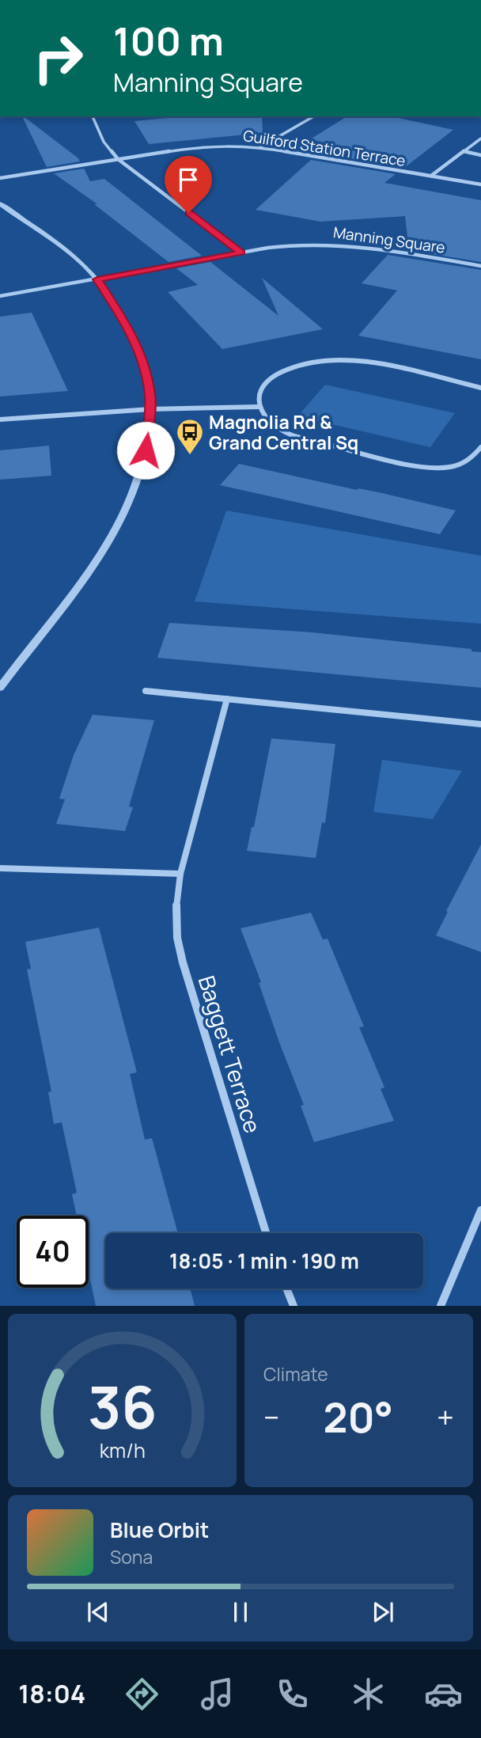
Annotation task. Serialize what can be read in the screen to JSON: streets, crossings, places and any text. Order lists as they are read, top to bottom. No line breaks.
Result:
{"streets":{"street":["Guilford Station Terrace","Manning Square","Baggett Terrace"]},"places":{"bus stop":["Magnolia Rd & Grand Central Sq"]},"page":{"turn":["100 m","Manning Square"],"limit":"40","trip":"18:05 · 1 min · 190 m","tile":"Climate","heat":["−","20°","+"],"song":["Blue Orbit","Sona"],"tabs":"18:04","gauge":["36","km/h"]}}
